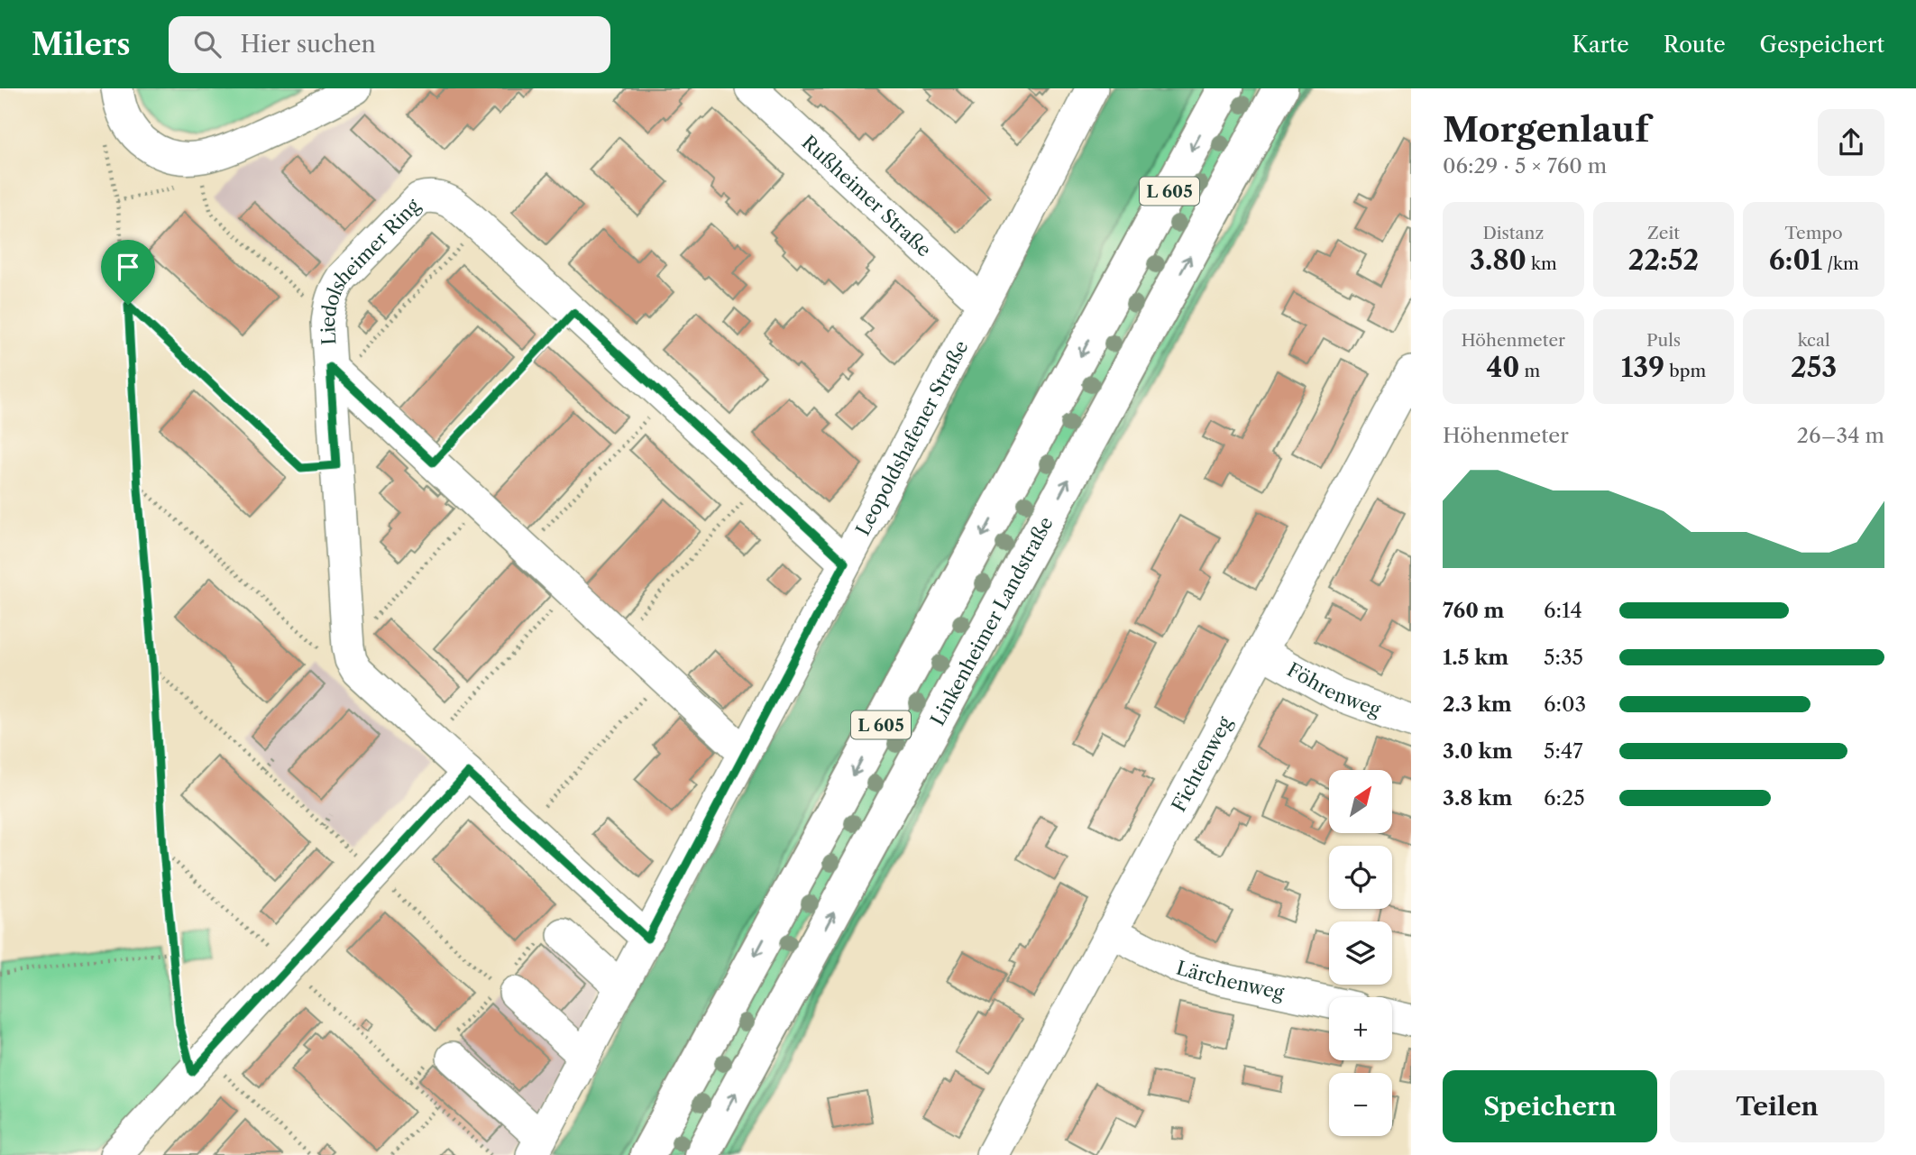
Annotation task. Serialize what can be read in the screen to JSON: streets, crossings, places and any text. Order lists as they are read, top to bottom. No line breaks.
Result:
{"streets":{"main road":["L 605","Linkenheimer Landstraße"],"street":["Rußheimer Straße","Liedolsheimer Ring","Leopoldshafener Straße","Föhrenweg","Fichtenweg","Lärchenweg"]},"crossings":[["Rußheimer Straße","Leopoldshafener Straße"],["Liedolsheimer Ring","Leopoldshafener Straße"],["Föhrenweg","Fichtenweg"],["Fichtenweg","Lärchenweg"]],"north":"top right","page":{"header":"Milers","search":"Hier suchen","nav":["Karte","Route","Gespeichert"],"heading":["Morgenlauf","06:29 · 5 × 760 m"],"stats":[["Distanz","3.80 km"],["Zeit","22:52"],["Tempo","6:01 /km"],["Höhenmeter","40 m"],["Puls","139 bpm"],["kcal","253"]],"chart":["Höhenmeter","26–34 m"],"list":[{"name":"760 m","note":"6:14"},{"name":"1.5 km","note":"5:35"},{"name":"2.3 km","note":"6:03"},{"name":"3.0 km","note":"5:47"},{"name":"3.8 km","note":"6:25"}],"map_buttons":["+","−"],"buttons":["Speichern","Teilen"]}}
